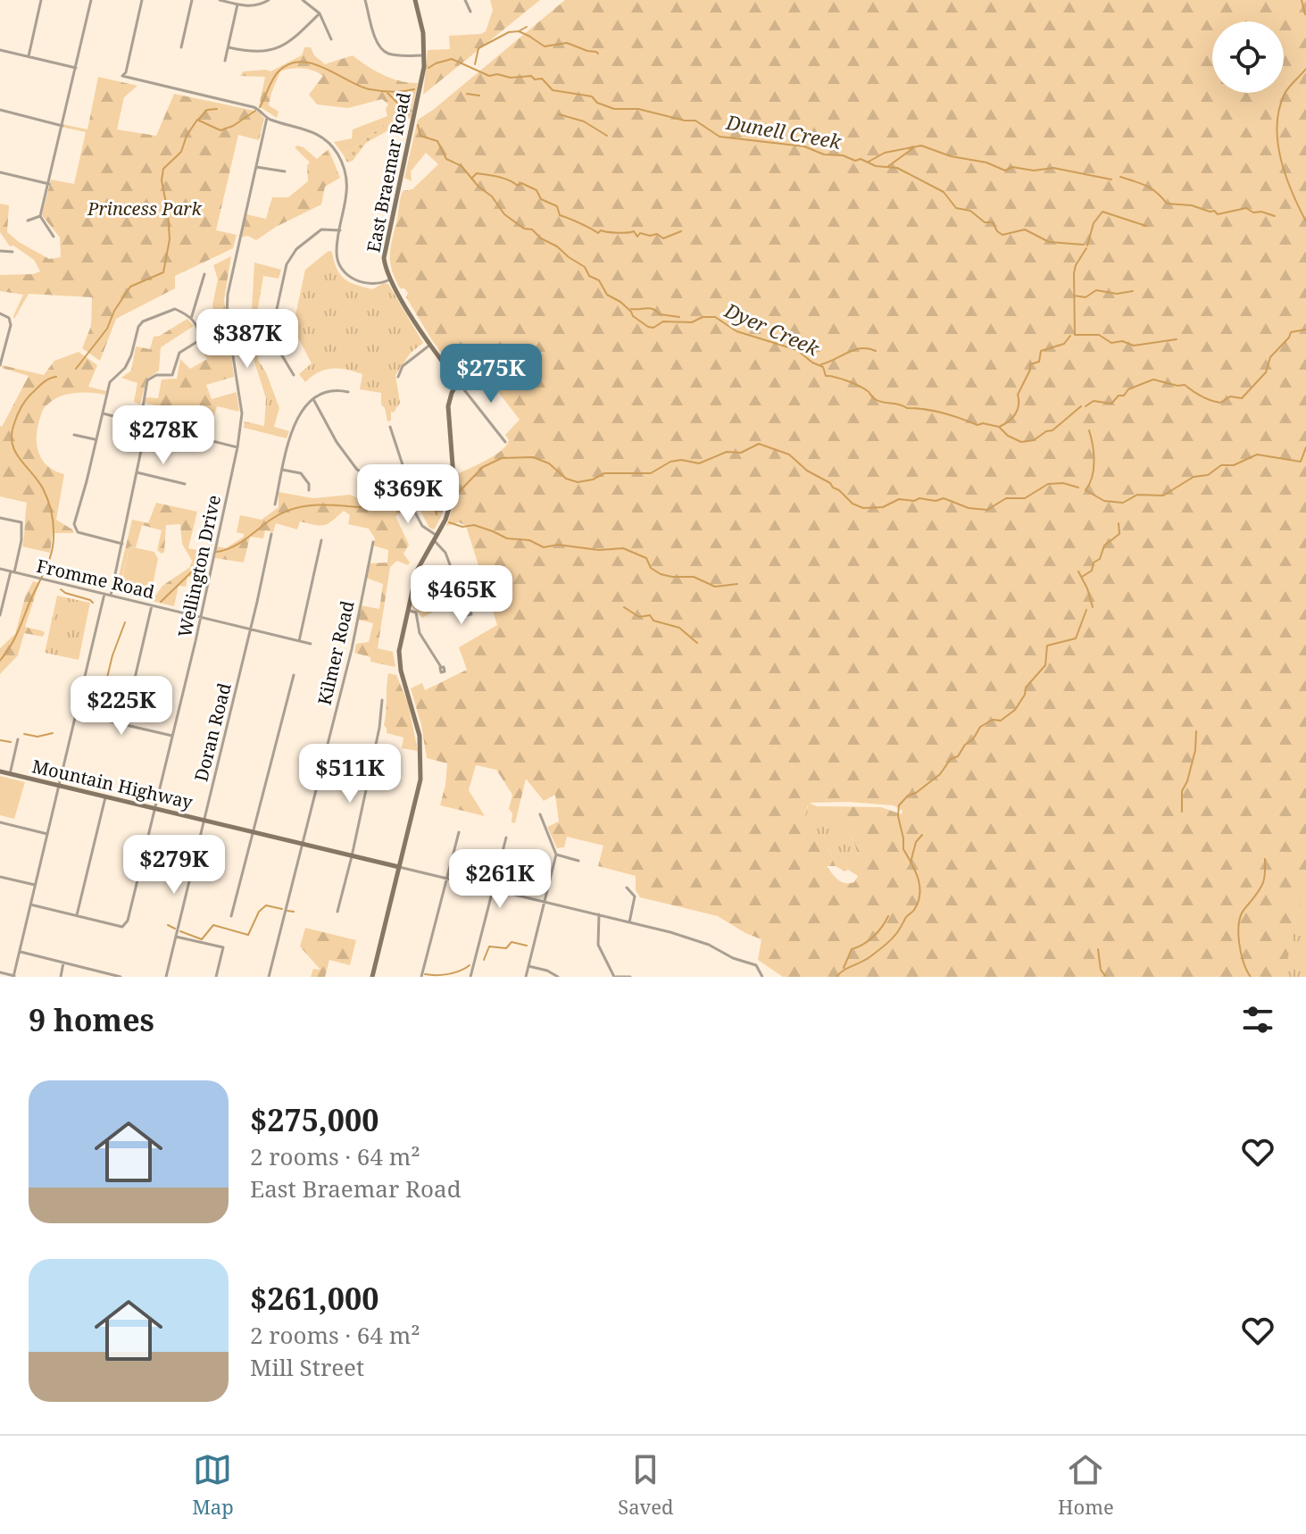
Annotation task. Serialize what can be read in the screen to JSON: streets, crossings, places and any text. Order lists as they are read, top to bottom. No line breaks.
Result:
{"streets":{"street":["East Braemar Road","Wellington Drive","Fromme Road","Kilmer Road","Doran Road","Mountain Highway"]},"crossings":[["Wellington Drive","Fromme Road"],["Wellington Drive","Mountain Highway"],["Fromme Road","Doran Road"],["Kilmer Road","Mountain Highway"],["Doran Road","Mountain Highway"]],"water":["Dunell Creek","Dyer Creek"],"parks":["Princess Park"],"page":{"price":["$387K","$275K","$278K","$369K","$465K","$225K","$511K","$279K","$261K"],"heading":"9 homes","list":[{"name":"$275,000","note":"2 rooms · 64 m² · East Braemar Road"},{"name":"$261,000","note":"2 rooms · 64 m² · Mill Street"}],"tabs":["Map","Saved","Home"]}}
